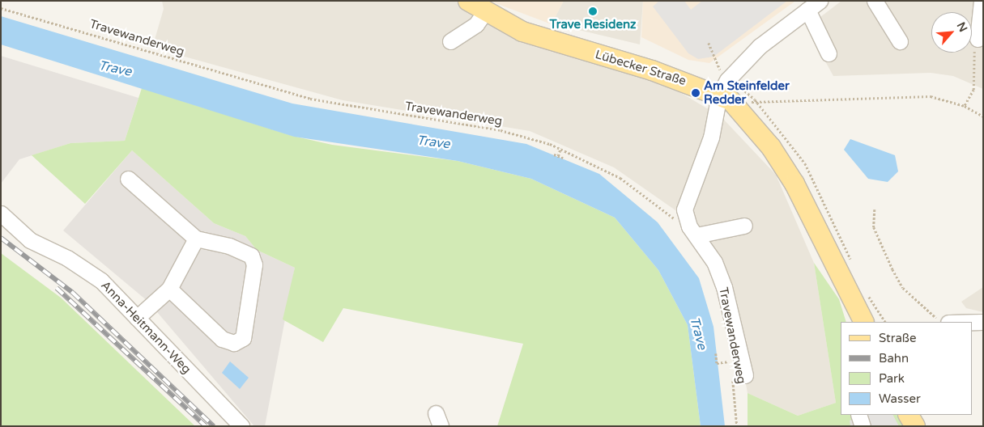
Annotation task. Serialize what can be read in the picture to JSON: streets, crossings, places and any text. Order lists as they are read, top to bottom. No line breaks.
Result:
{"streets":{"main road":["Lübecker Straße"],"street":["Anna-Heitmann-Weg"],"path":["Travewanderweg"]},"water":["Trave"],"places":["Trave Residenz","Am Steinfelder Redder"],"legend":["Straße","Bahn","Park","Wasser"],"north":"top right"}
